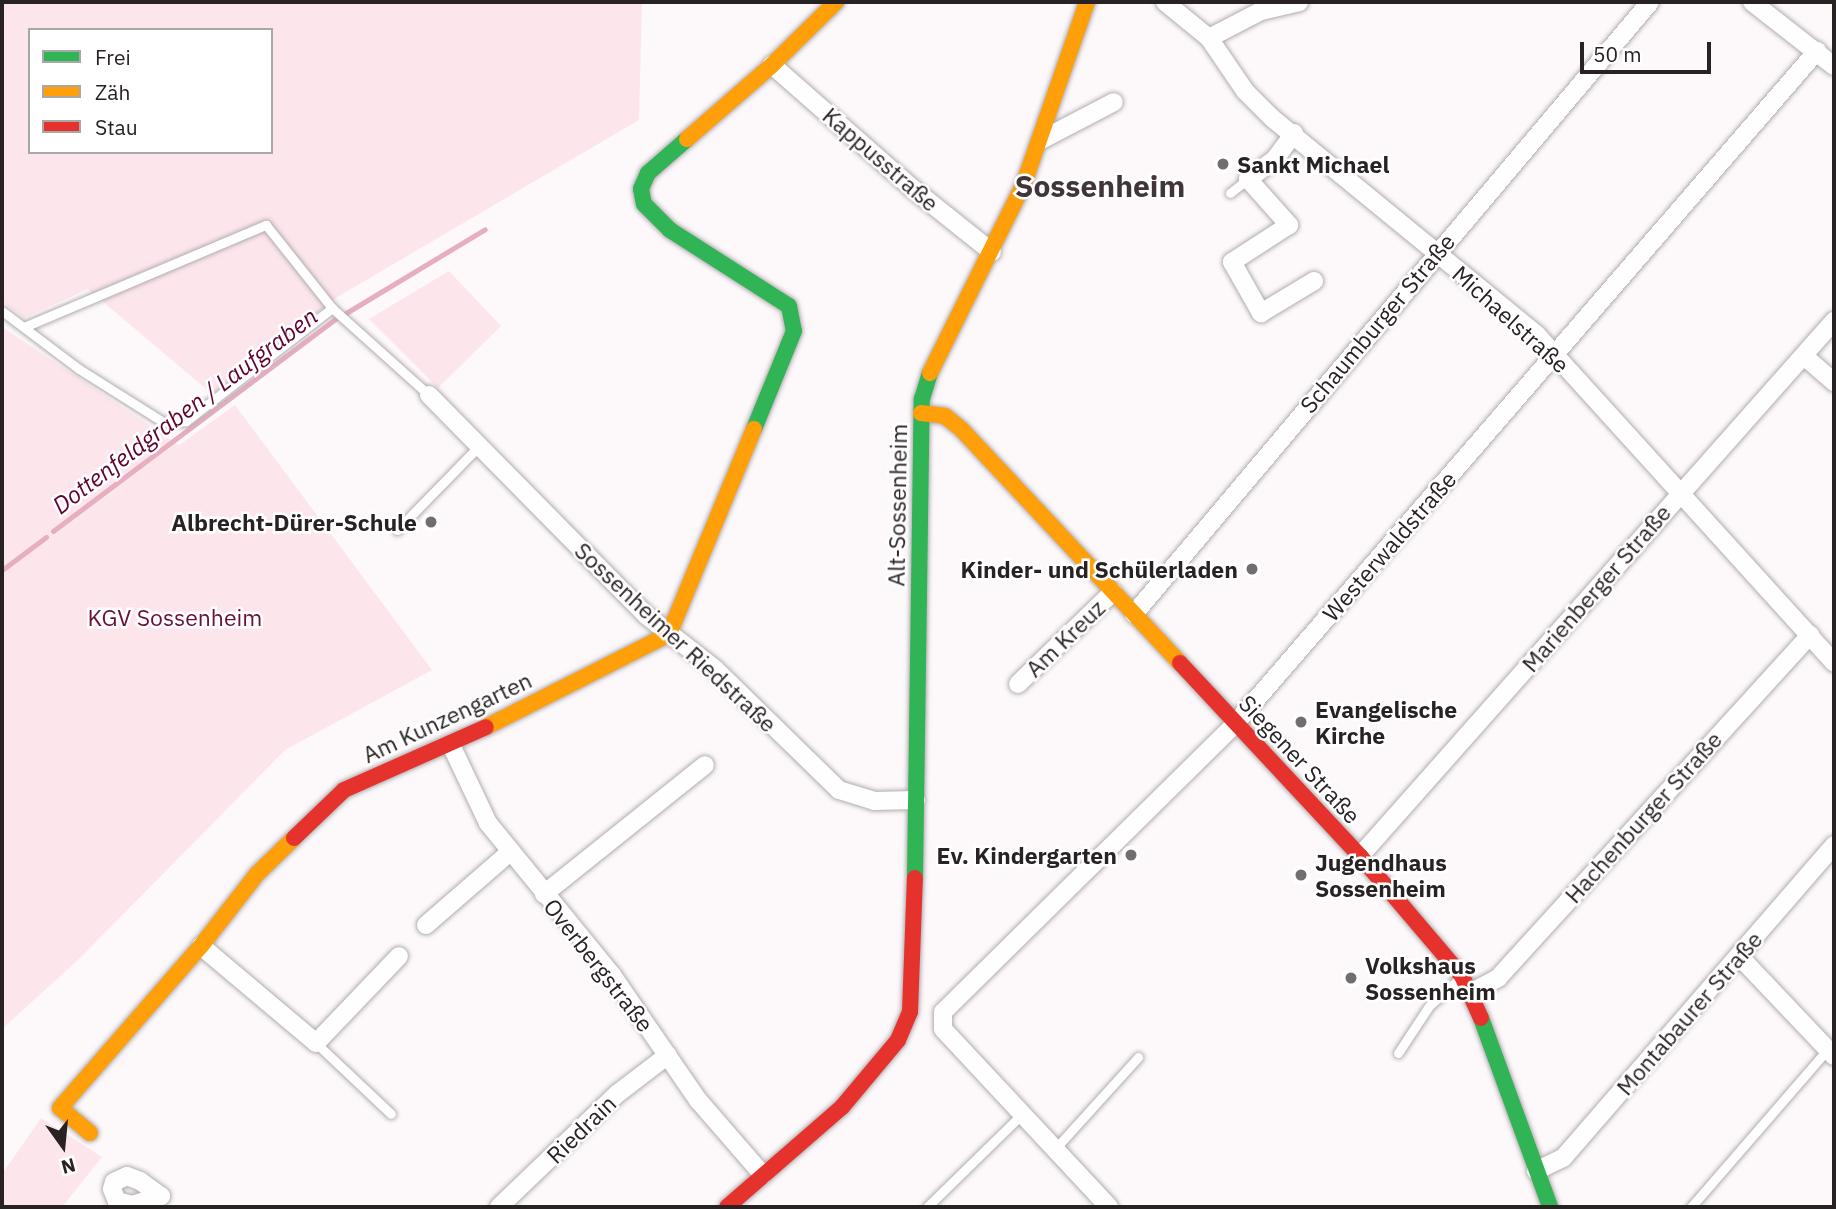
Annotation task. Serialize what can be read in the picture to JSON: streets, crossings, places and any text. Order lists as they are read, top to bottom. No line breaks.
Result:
{"streets":{"main road":["Alt-Sossenheim","Am Kunzengarten","Siegener Straße"],"street":["Kappusstraße","Michaelstraße","Schaumburger Straße","Westerwaldstraße","Marienberger Straße","Sossenheimer Riedstraße","Am Kreuz","Hachenburger Straße","Overbergstraße","Montabaurer Straße","Riedrain"]},"crossings":[["Kappusstraße","Alt-Sossenheim"],["Michaelstraße","Schaumburger Straße"],["Michaelstraße","Westerwaldstraße"],["Michaelstraße","Marienberger Straße"],["Michaelstraße","Hachenburger Straße"],["Schaumburger Straße","Siegener Straße"],["Alt-Sossenheim","Sossenheimer Riedstraße"],["Alt-Sossenheim","Siegener Straße"],["Alt-Sossenheim","Overbergstraße"],["Westerwaldstraße","Siegener Straße"],["Marienberger Straße","Siegener Straße"],["Sossenheimer Riedstraße","Am Kunzengarten"],["Am Kreuz","Siegener Straße"],["Am Kunzengarten","Overbergstraße"],["Siegener Straße","Hachenburger Straße"],["Siegener Straße","Montabaurer Straße"],["Overbergstraße","Riedrain"]],"districts":["Sossenheim"],"water":["Dottenfeldgraben / Laufgraben"],"parks":["KGV Sossenheim"],"places":["Sankt Michael","Albrecht-Dürer-Schule","Kinder- und Schülerladen","Evangelische Kirche","Ev. Kindergarten","Jugendhaus Sossenheim","Volkshaus Sossenheim"],"legend":["Frei","Zäh","Stau"],"scale_bar":"50 m","north":"bottom"}
